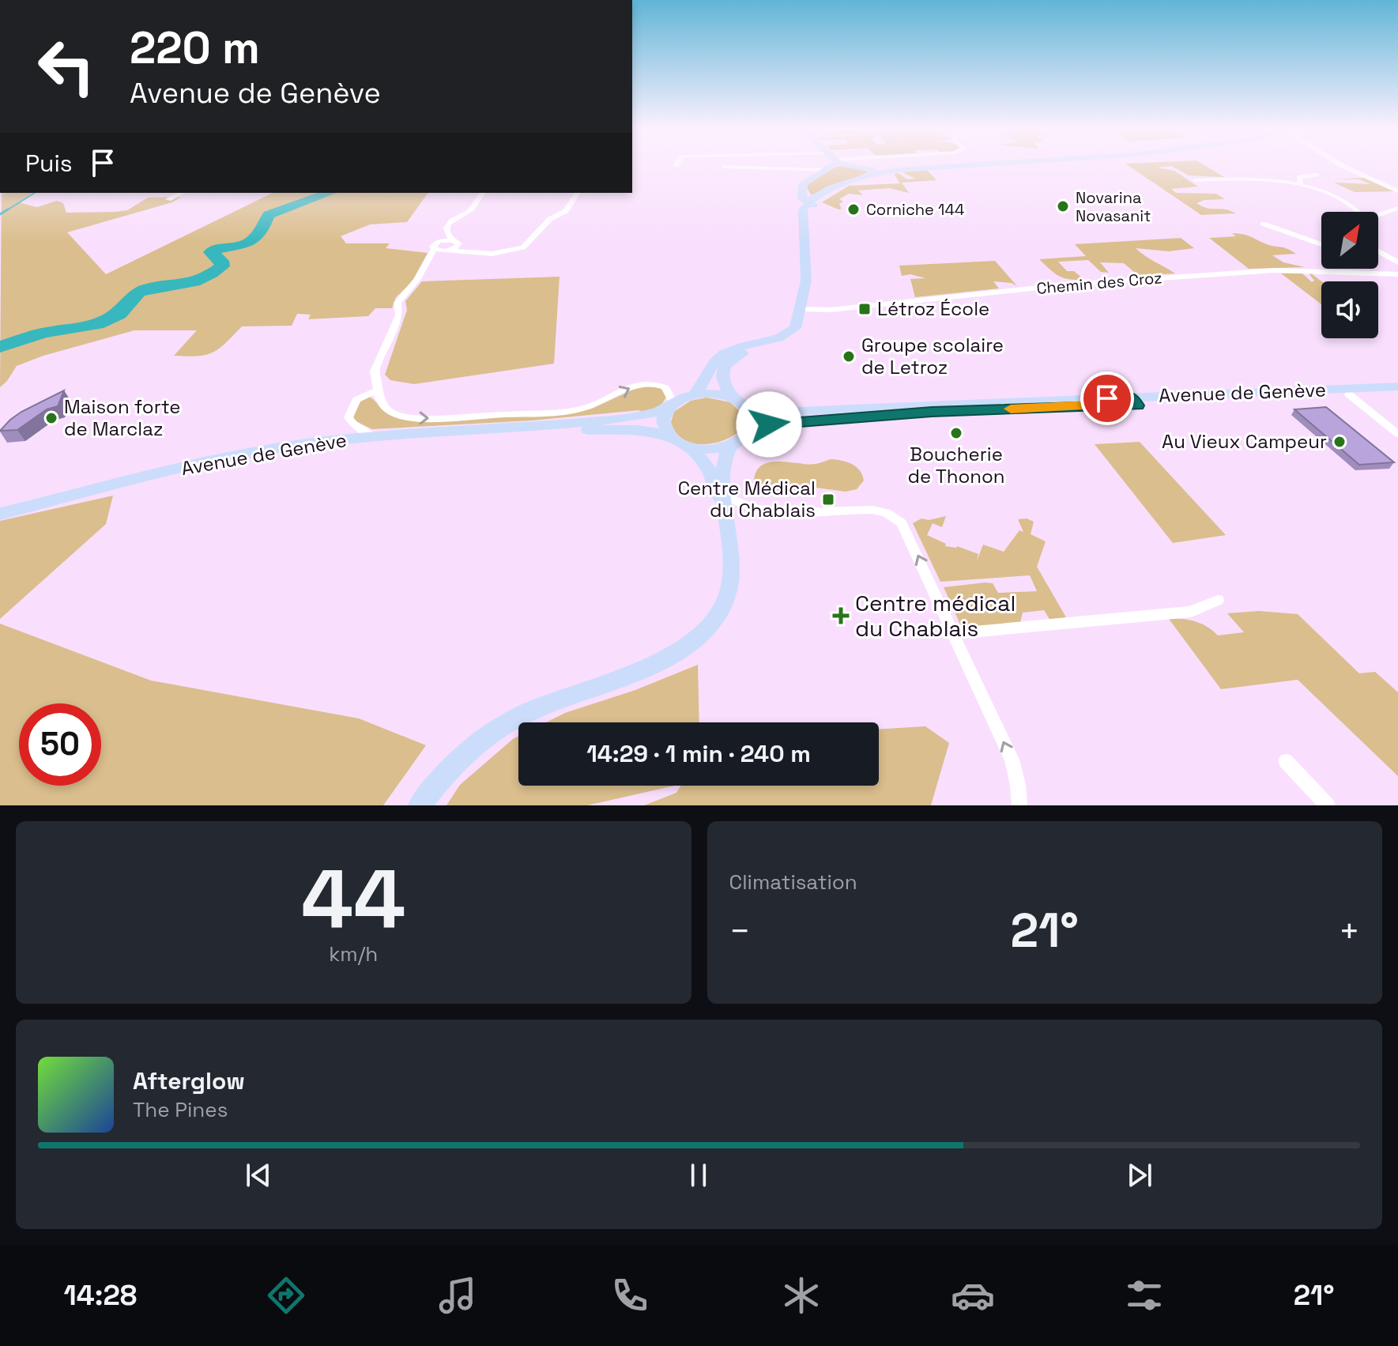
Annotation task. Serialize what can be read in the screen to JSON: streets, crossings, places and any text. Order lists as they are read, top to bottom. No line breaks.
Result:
{"streets":{"main road":["Avenue de Genève"],"street":["Chemin des Croz"]},"places":{"other":["Novarina Novasanit","Corniche 144","Groupe scolaire de Letroz","Maison forte de Marclaz","Boucherie de Thonon","Au Vieux Campeur"],"transit":["Létroz École","Centre Médical du Chablais"],"health":["Centre médical du Chablais"]},"north":"top right","page":{"turn":["220 m","Avenue de Genève"],"then":"Puis","limit":"50","trip":"14:29 · 1 min · 240 m","tile":[["44","km/h"],"Climatisation"],"heat":["−","21°","+"],"song":["Afterglow","The Pines"],"tabs":["14:28","21°"]}}
